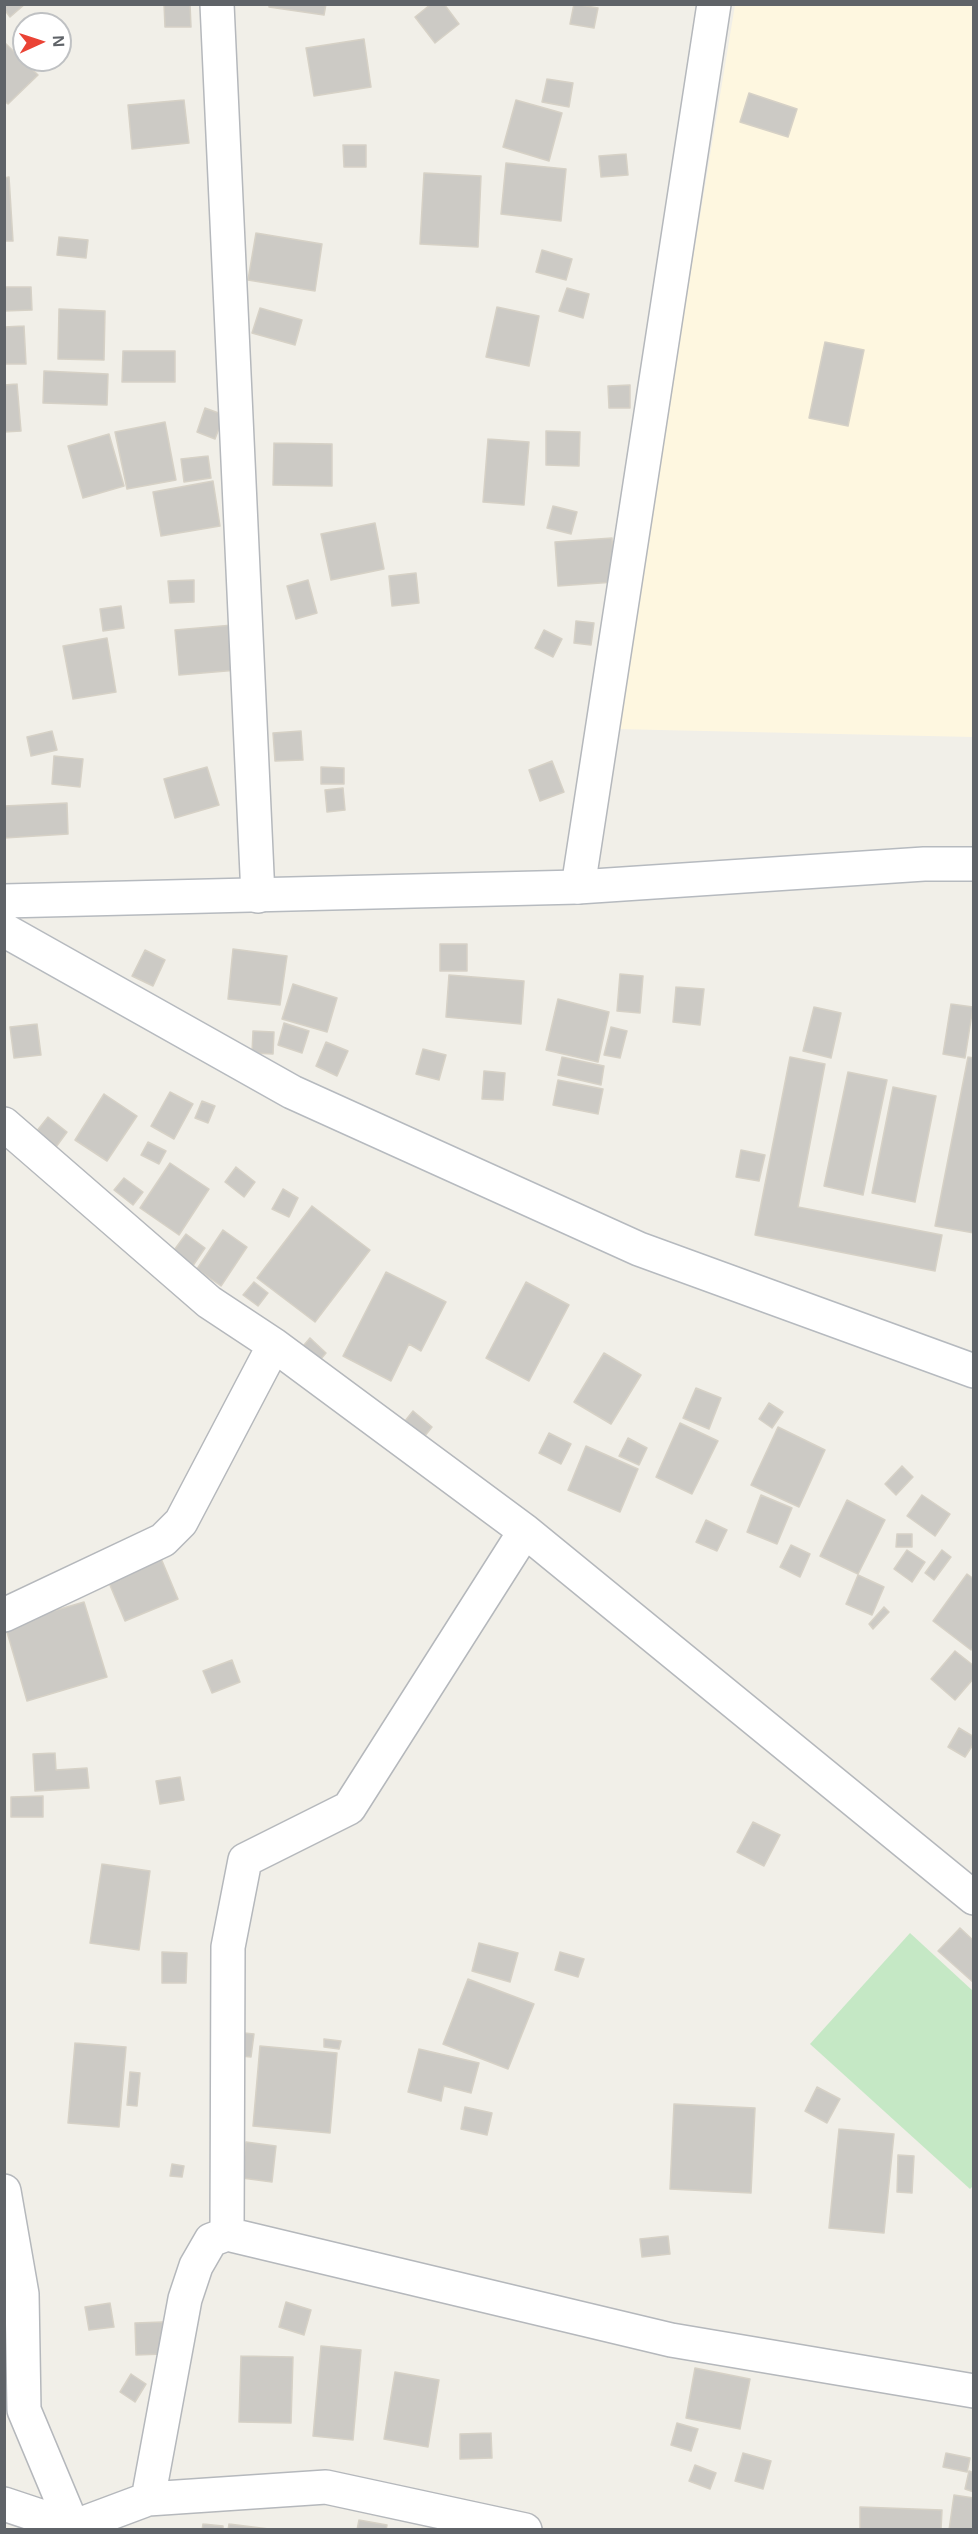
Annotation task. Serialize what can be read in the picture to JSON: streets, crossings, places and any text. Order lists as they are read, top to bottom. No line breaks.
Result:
{"north":"right"}
